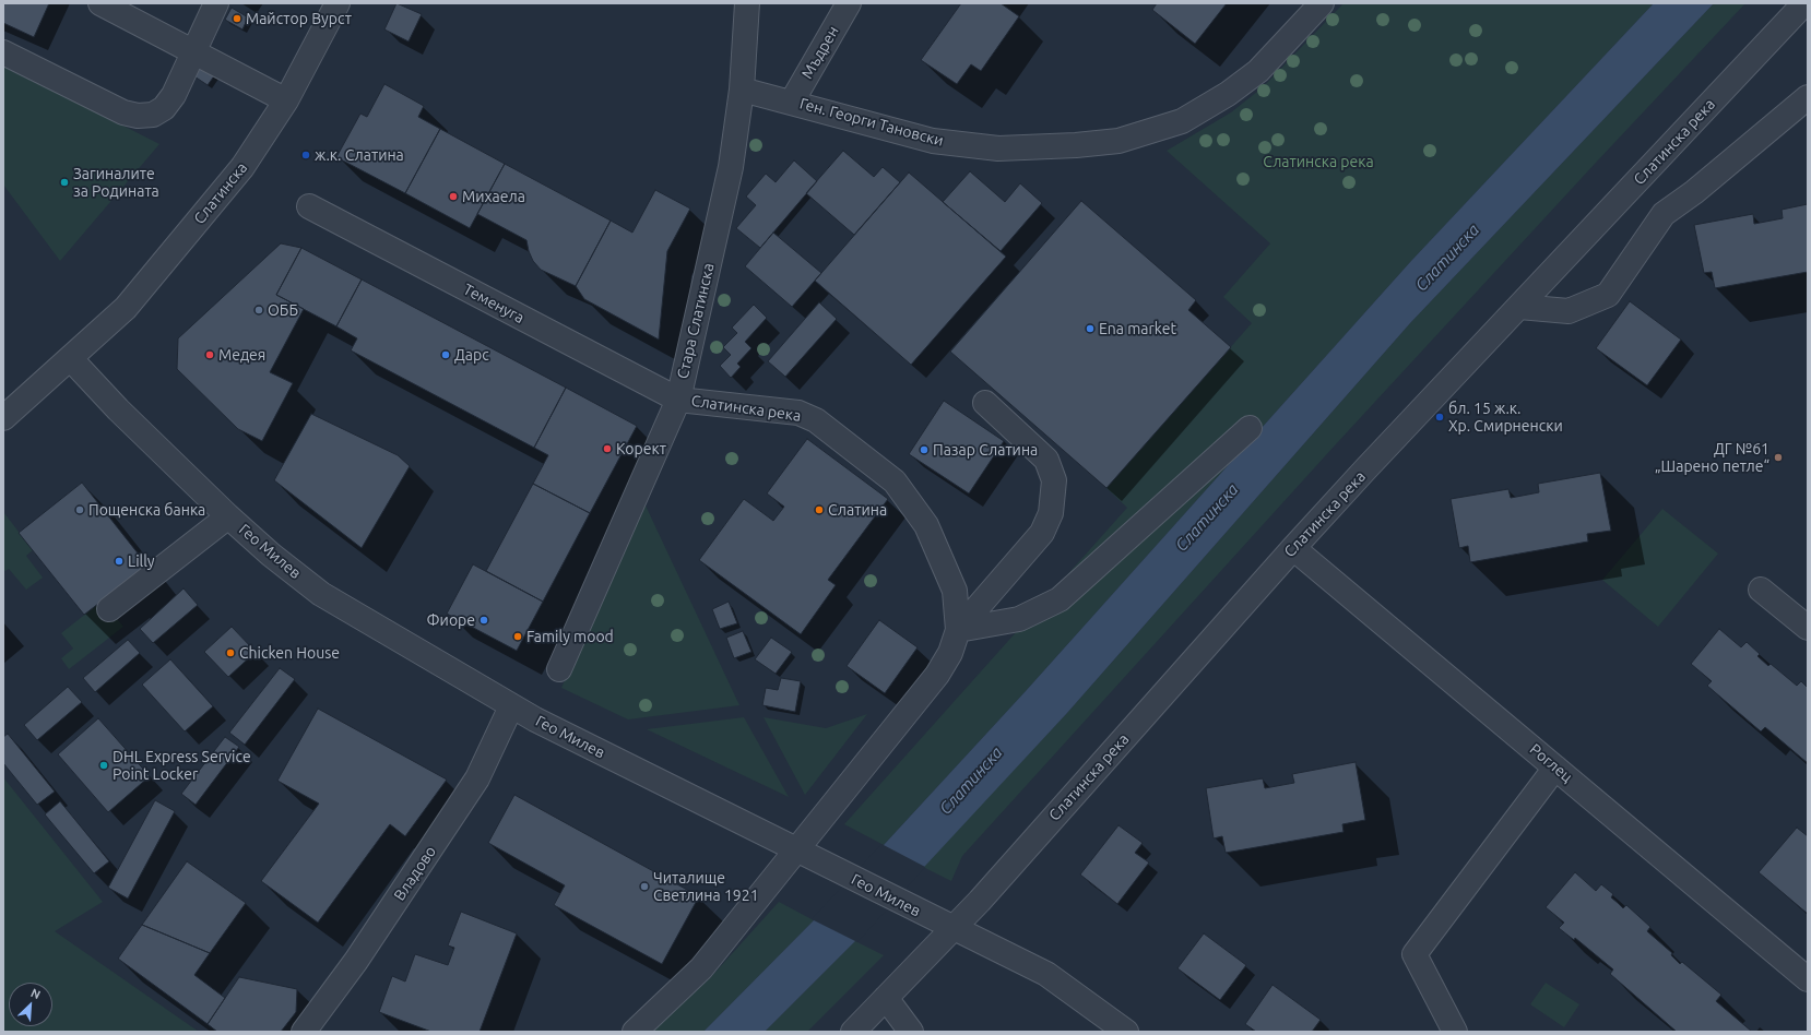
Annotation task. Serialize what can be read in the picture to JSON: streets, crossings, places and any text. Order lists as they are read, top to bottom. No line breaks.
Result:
{"streets":{"street":["Мъдрен","Ген. Георги Тановски","Слатинска река","Слатинска","Теменуга","Стара Слатинска","Гео Милев","Роглец","Владово"]},"crossings":[["Мъдрен","Ген. Георги Тановски"],["Ген. Георги Тановски","Стара Слатинска"],["Слатинска река","Теменуга"],["Слатинска река","Стара Слатинска"],["Слатинска река","Гео Милев"],["Слатинска река","Роглец"],["Слатинска","Гео Милев"],["Теменуга","Стара Слатинска"],["Гео Милев","Владово"]],"water":["Слатинска"],"parks":["Слатинска река"],"places":["Майстор Вурст","ж.к. Слатина","Загиналите за Родината","Михаела","ОББ","Ena market","Медея","Дарс","бл. 15 ж.к. Хр. Смирненски","Корект","Пазар Слатина","ДГ №61 „Шарено петле“","Пощенска банка","Слатина","Lilly","Фиоре","Family mood","Chicken House","DHL Express Service Point Locker","Читалище Светлина 1921"],"north":"top right"}
